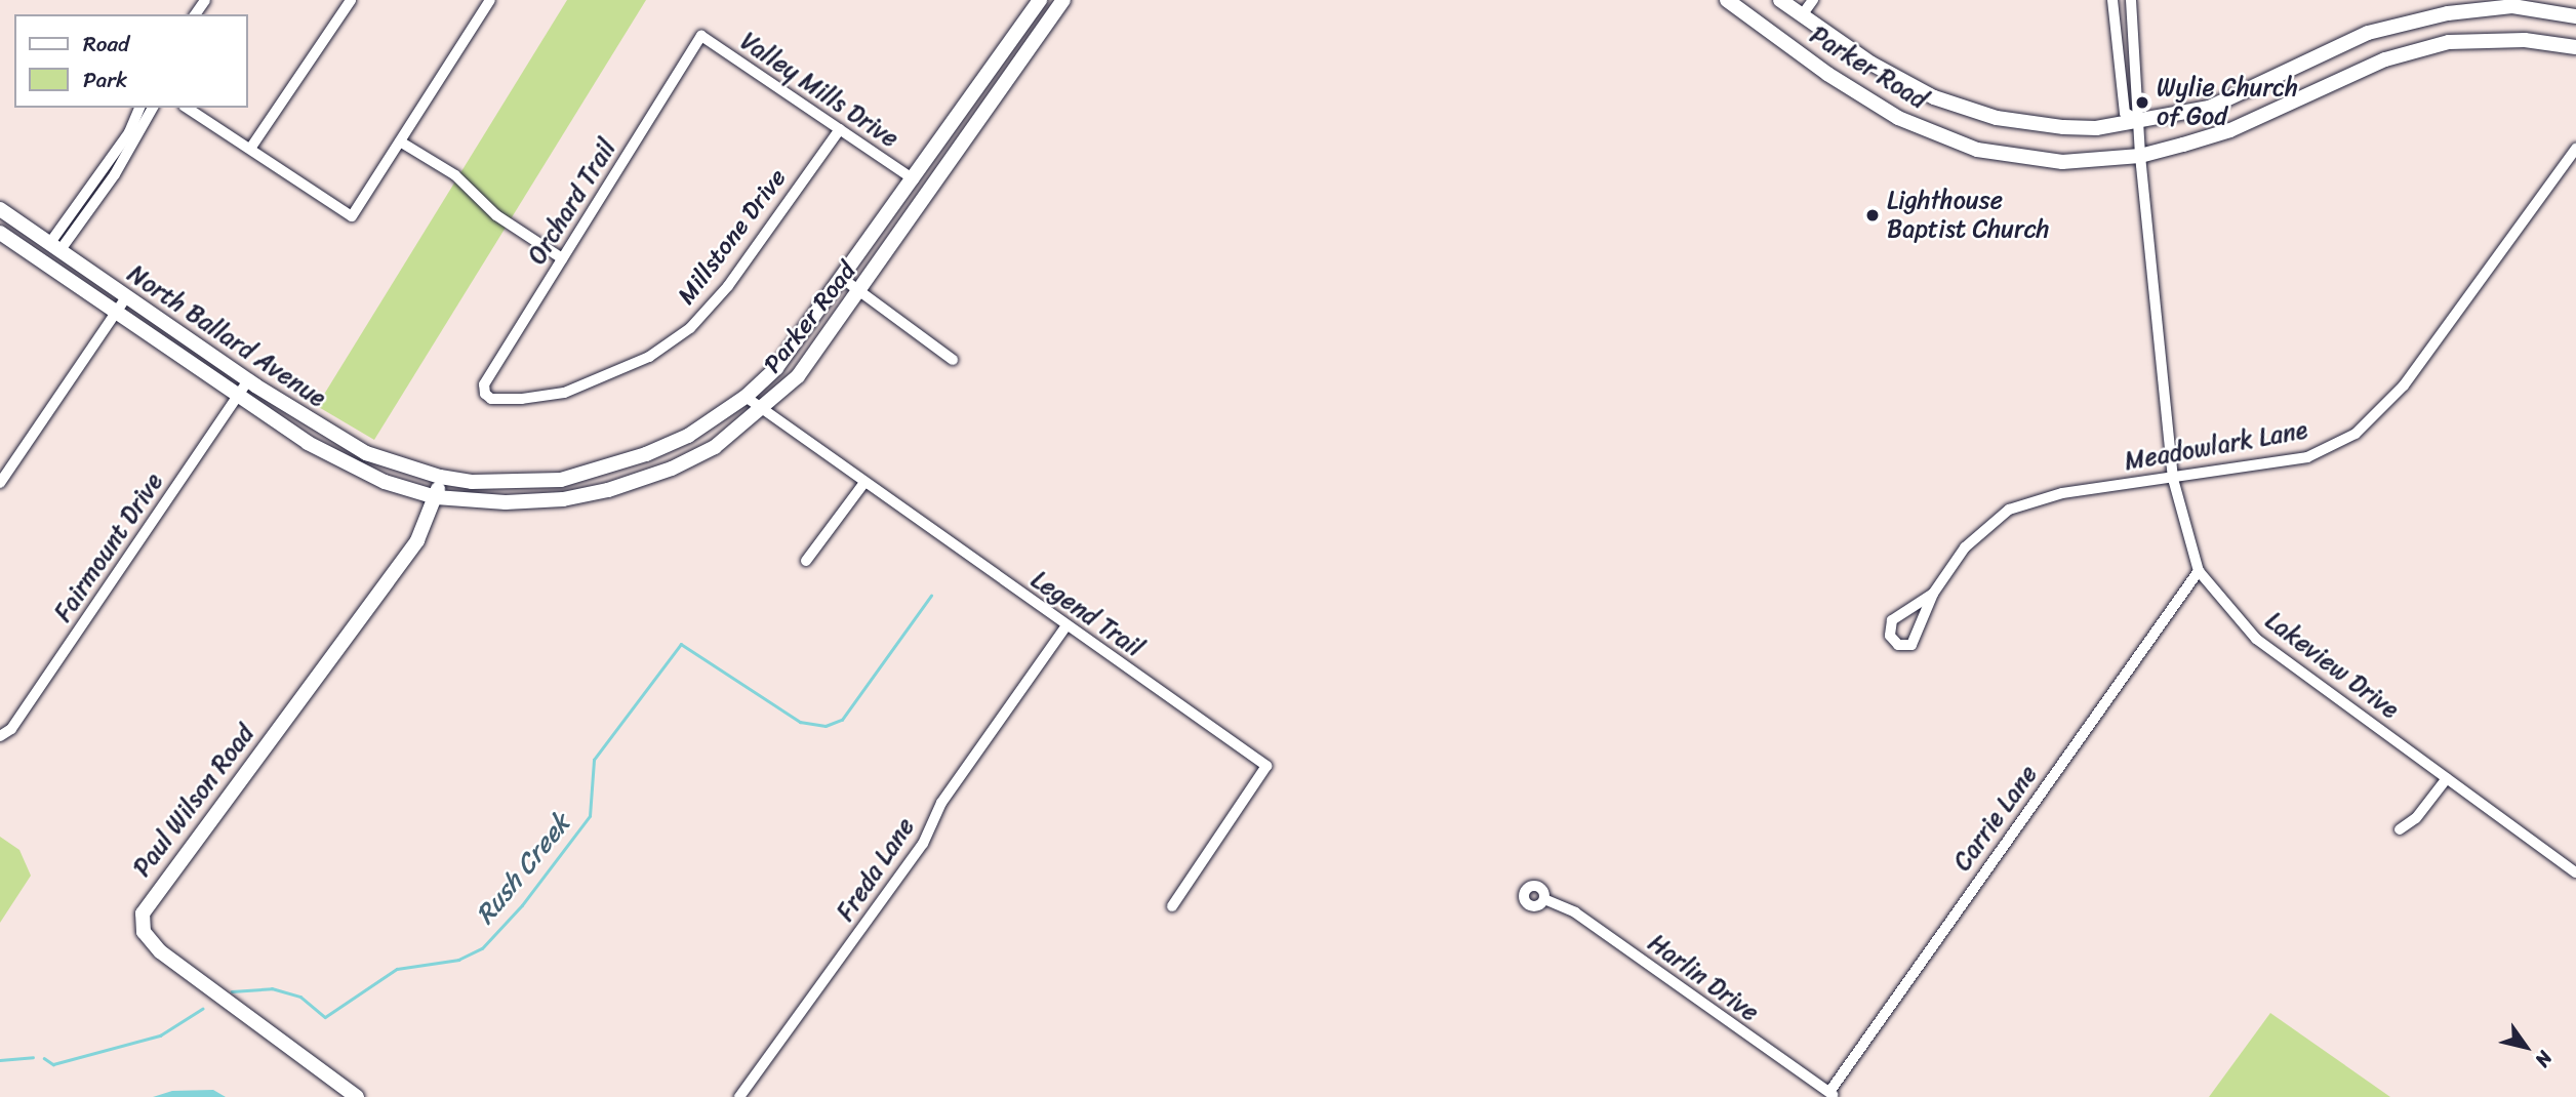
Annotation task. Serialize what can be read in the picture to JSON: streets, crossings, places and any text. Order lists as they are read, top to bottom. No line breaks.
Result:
{"streets":{"main road":["Parker Road","North Ballard Avenue","Paul Wilson Road"],"street":["Valley Mills Drive","Orchard Trail","Millstone Drive","Meadowlark Lane","Fairmount Drive","Legend Trail","Lakeview Drive","Carrie Lane","Freda Lane","Harlin Drive"]},"crossings":[["Parker Road","Valley Mills Drive"],["Parker Road","North Ballard Avenue"],["Parker Road","Legend Trail"],["Parker Road","Lakeview Drive"],["Parker Road","Paul Wilson Road"],["Valley Mills Drive","Orchard Trail"],["Valley Mills Drive","Millstone Drive"],["Orchard Trail","Millstone Drive"],["North Ballard Avenue","Fairmount Drive"],["North Ballard Avenue","Paul Wilson Road"],["Meadowlark Lane","Lakeview Drive"],["Legend Trail","Freda Lane"],["Lakeview Drive","Carrie Lane"],["Carrie Lane","Harlin Drive"]],"water":["Rush Creek"],"places":["Wylie Church of God","Lighthouse Baptist Church"],"legend":["Road","Park"],"north":"bottom right"}
